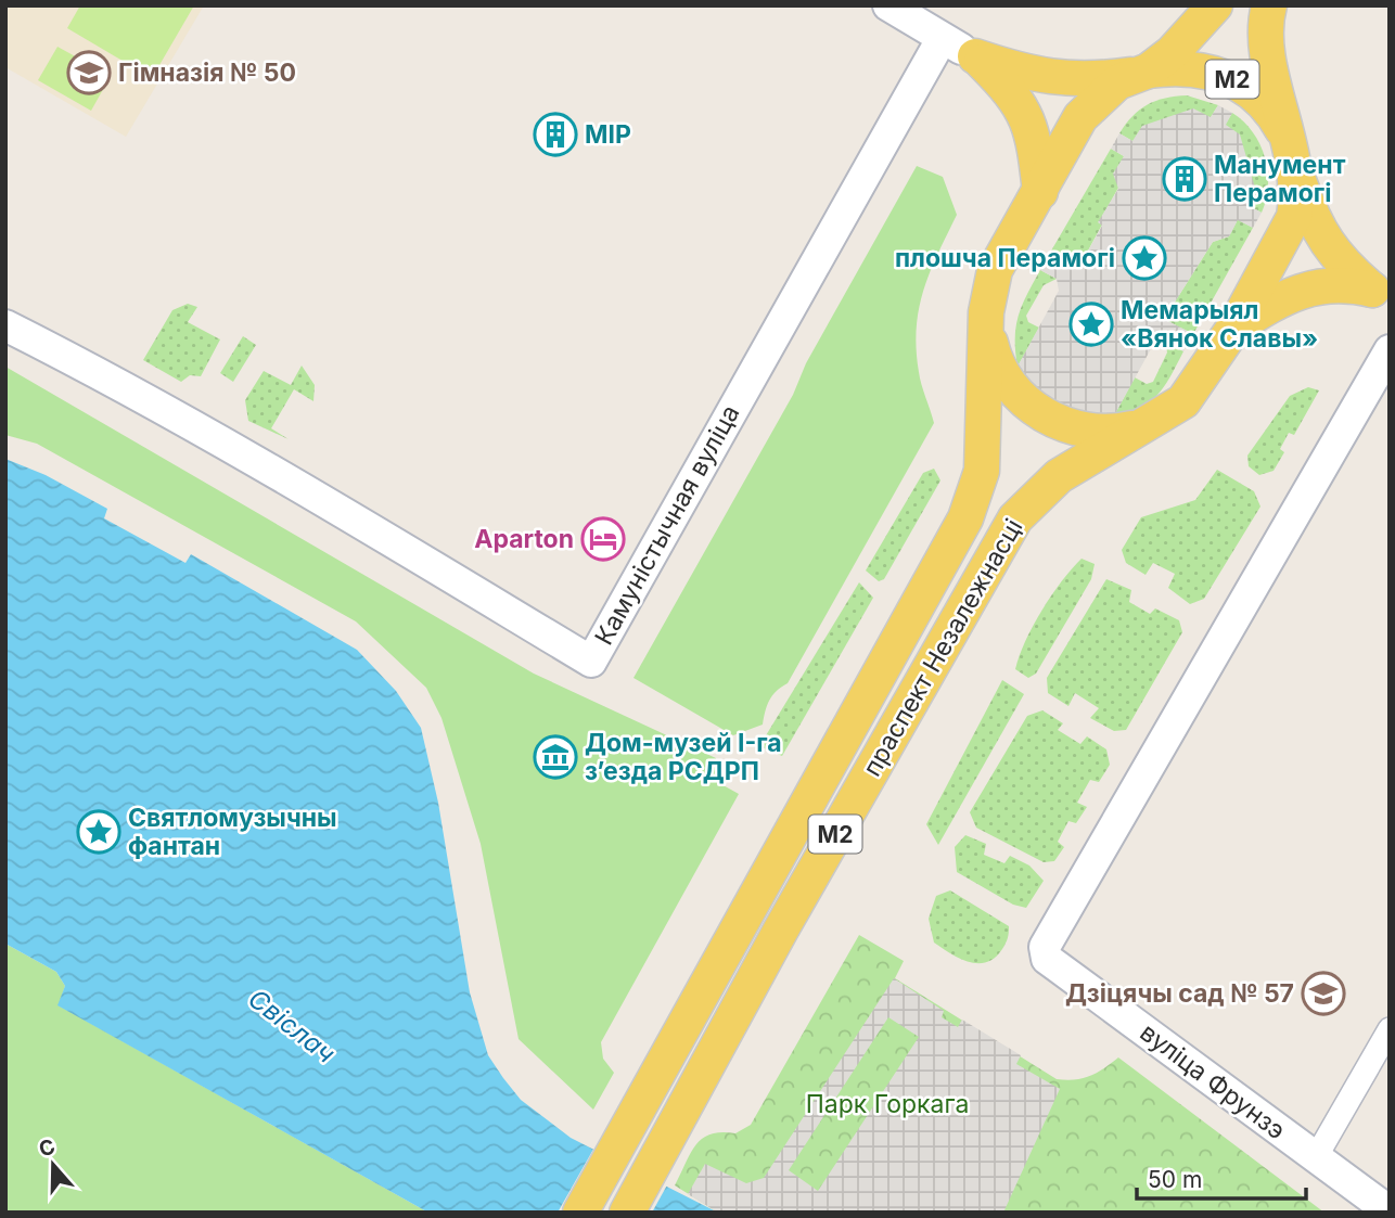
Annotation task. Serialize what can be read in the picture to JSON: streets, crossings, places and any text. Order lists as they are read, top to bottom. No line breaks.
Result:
{"streets":{"main road":["М2","праспект Незалежнасці"],"street":["Камуністычная вуліца","вуліца Фрунзэ"]},"crossings":[["М2","праспект Незалежнасці"]],"water":["Свіслач"],"parks":["Парк Горкага"],"places":{"school or university":["Гімназія № 50","Дзіцячы сад № 57"],"building":["МІР","Манумент Перамогі"],"place":["плошча Перамогі","Мемарыял «Вянок Славы»","Святломузычны фантан"],"hotel":["Aparton"],"museum":["Дом-музей I-га зʼезда РСДРП"]},"scale_bar":"50 m","north":"top"}
